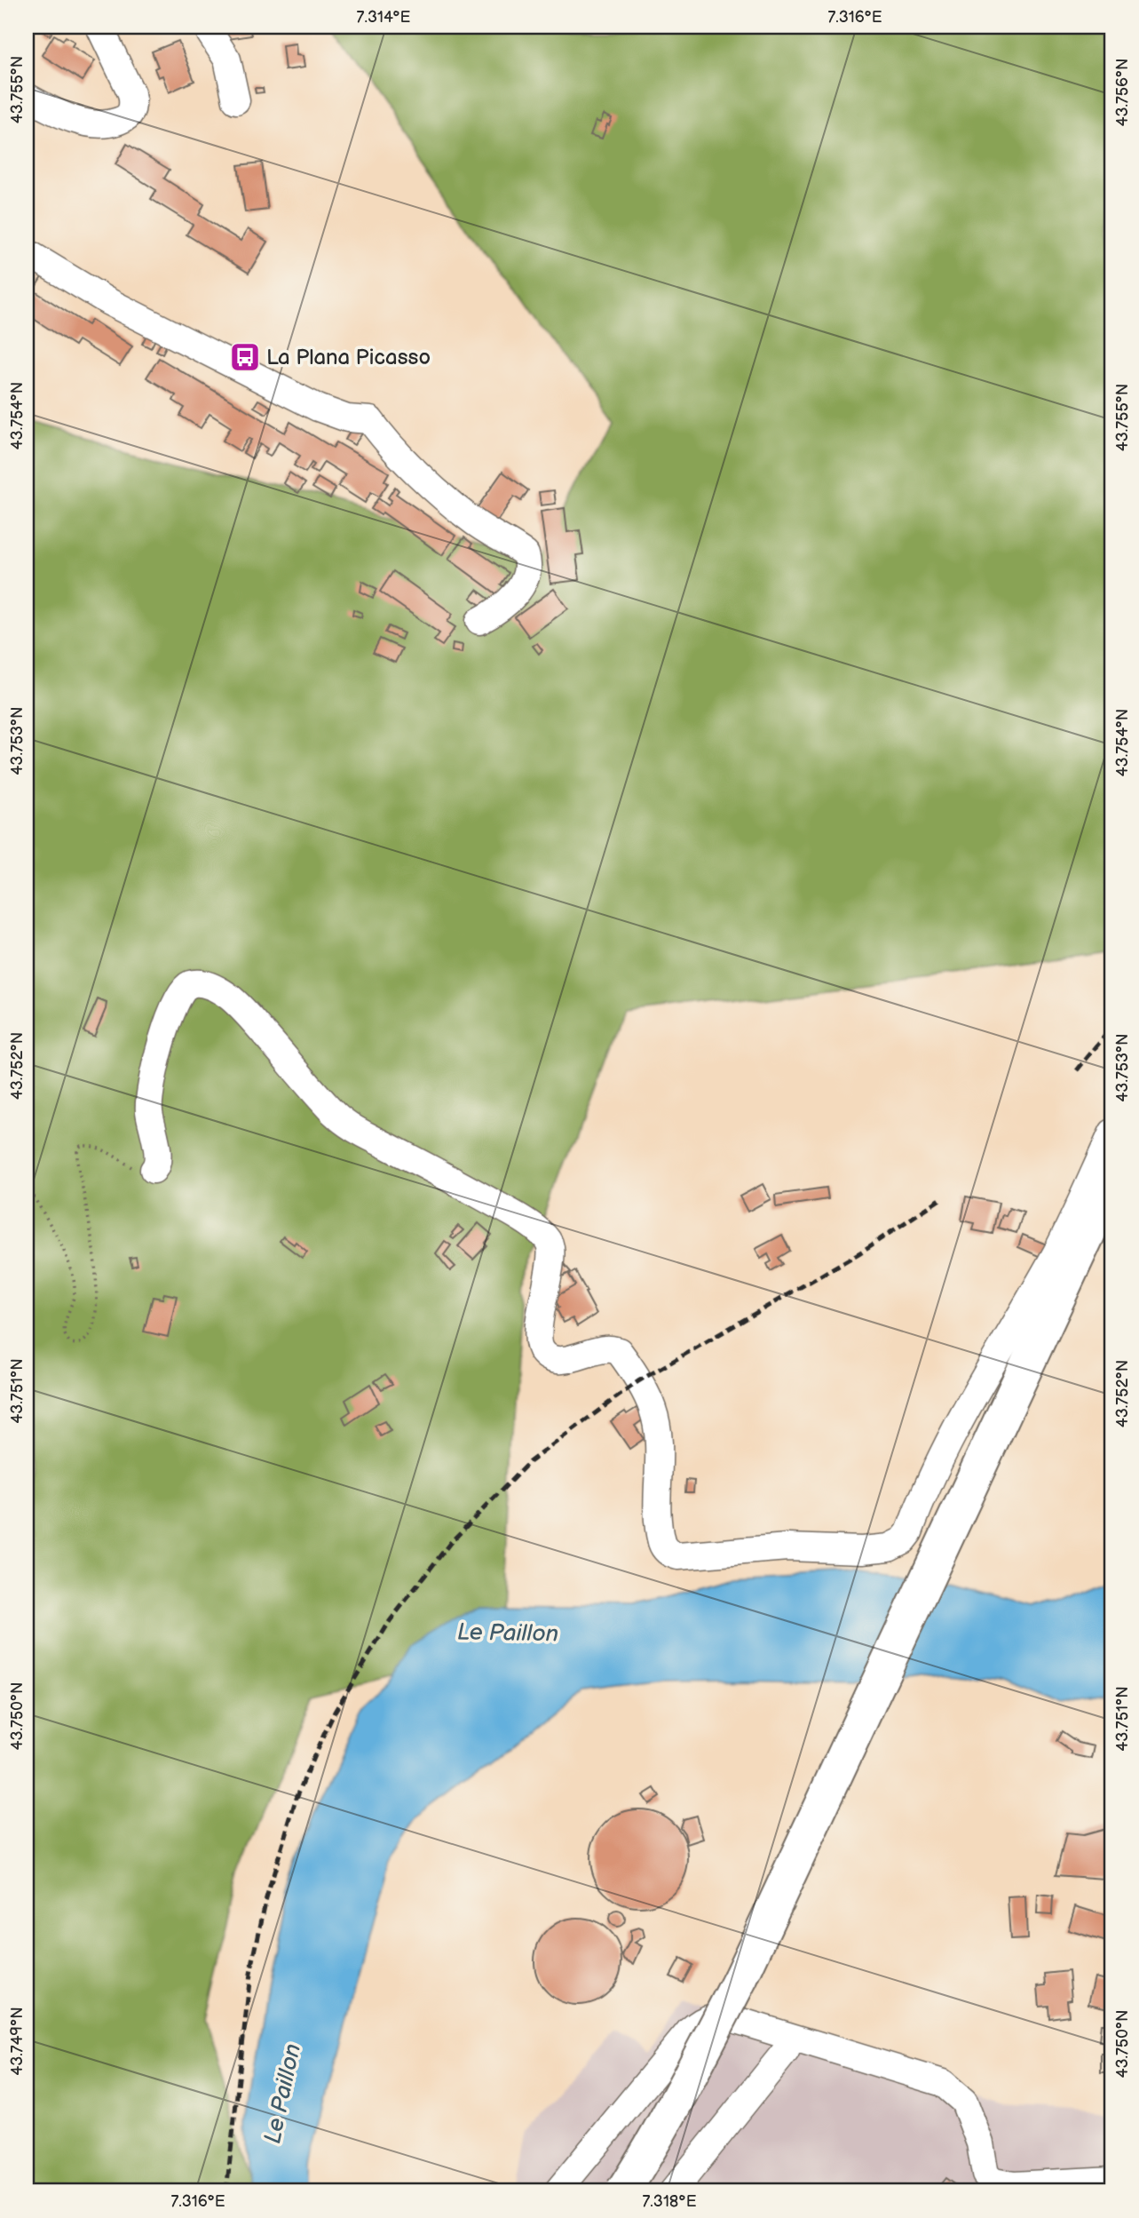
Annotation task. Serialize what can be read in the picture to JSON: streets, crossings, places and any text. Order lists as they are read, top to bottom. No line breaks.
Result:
{"water":["Le Paillon"],"places":{"bus stop":["La Plana Picasso"]},"coordinates":["7.314°E","7.316°E","43.755°N","43.756°N","43.754°N","43.753°N","43.752°N","43.751°N","43.750°N","43.749°N","7.318°E"]}
